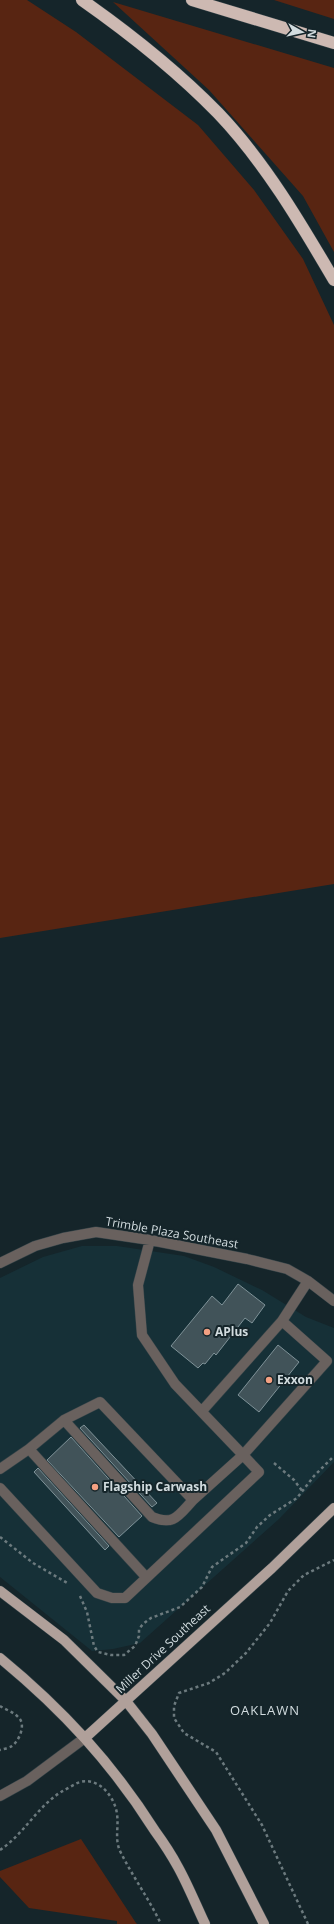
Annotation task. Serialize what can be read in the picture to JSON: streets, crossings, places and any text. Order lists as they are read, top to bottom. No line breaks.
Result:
{"streets":{"main road":["Miller Drive Southeast"],"street":["Trimble Plaza Southeast"]},"districts":["OAKLAWN"],"places":["APlus","Exxon","Flagship Carwash"],"north":"right"}
